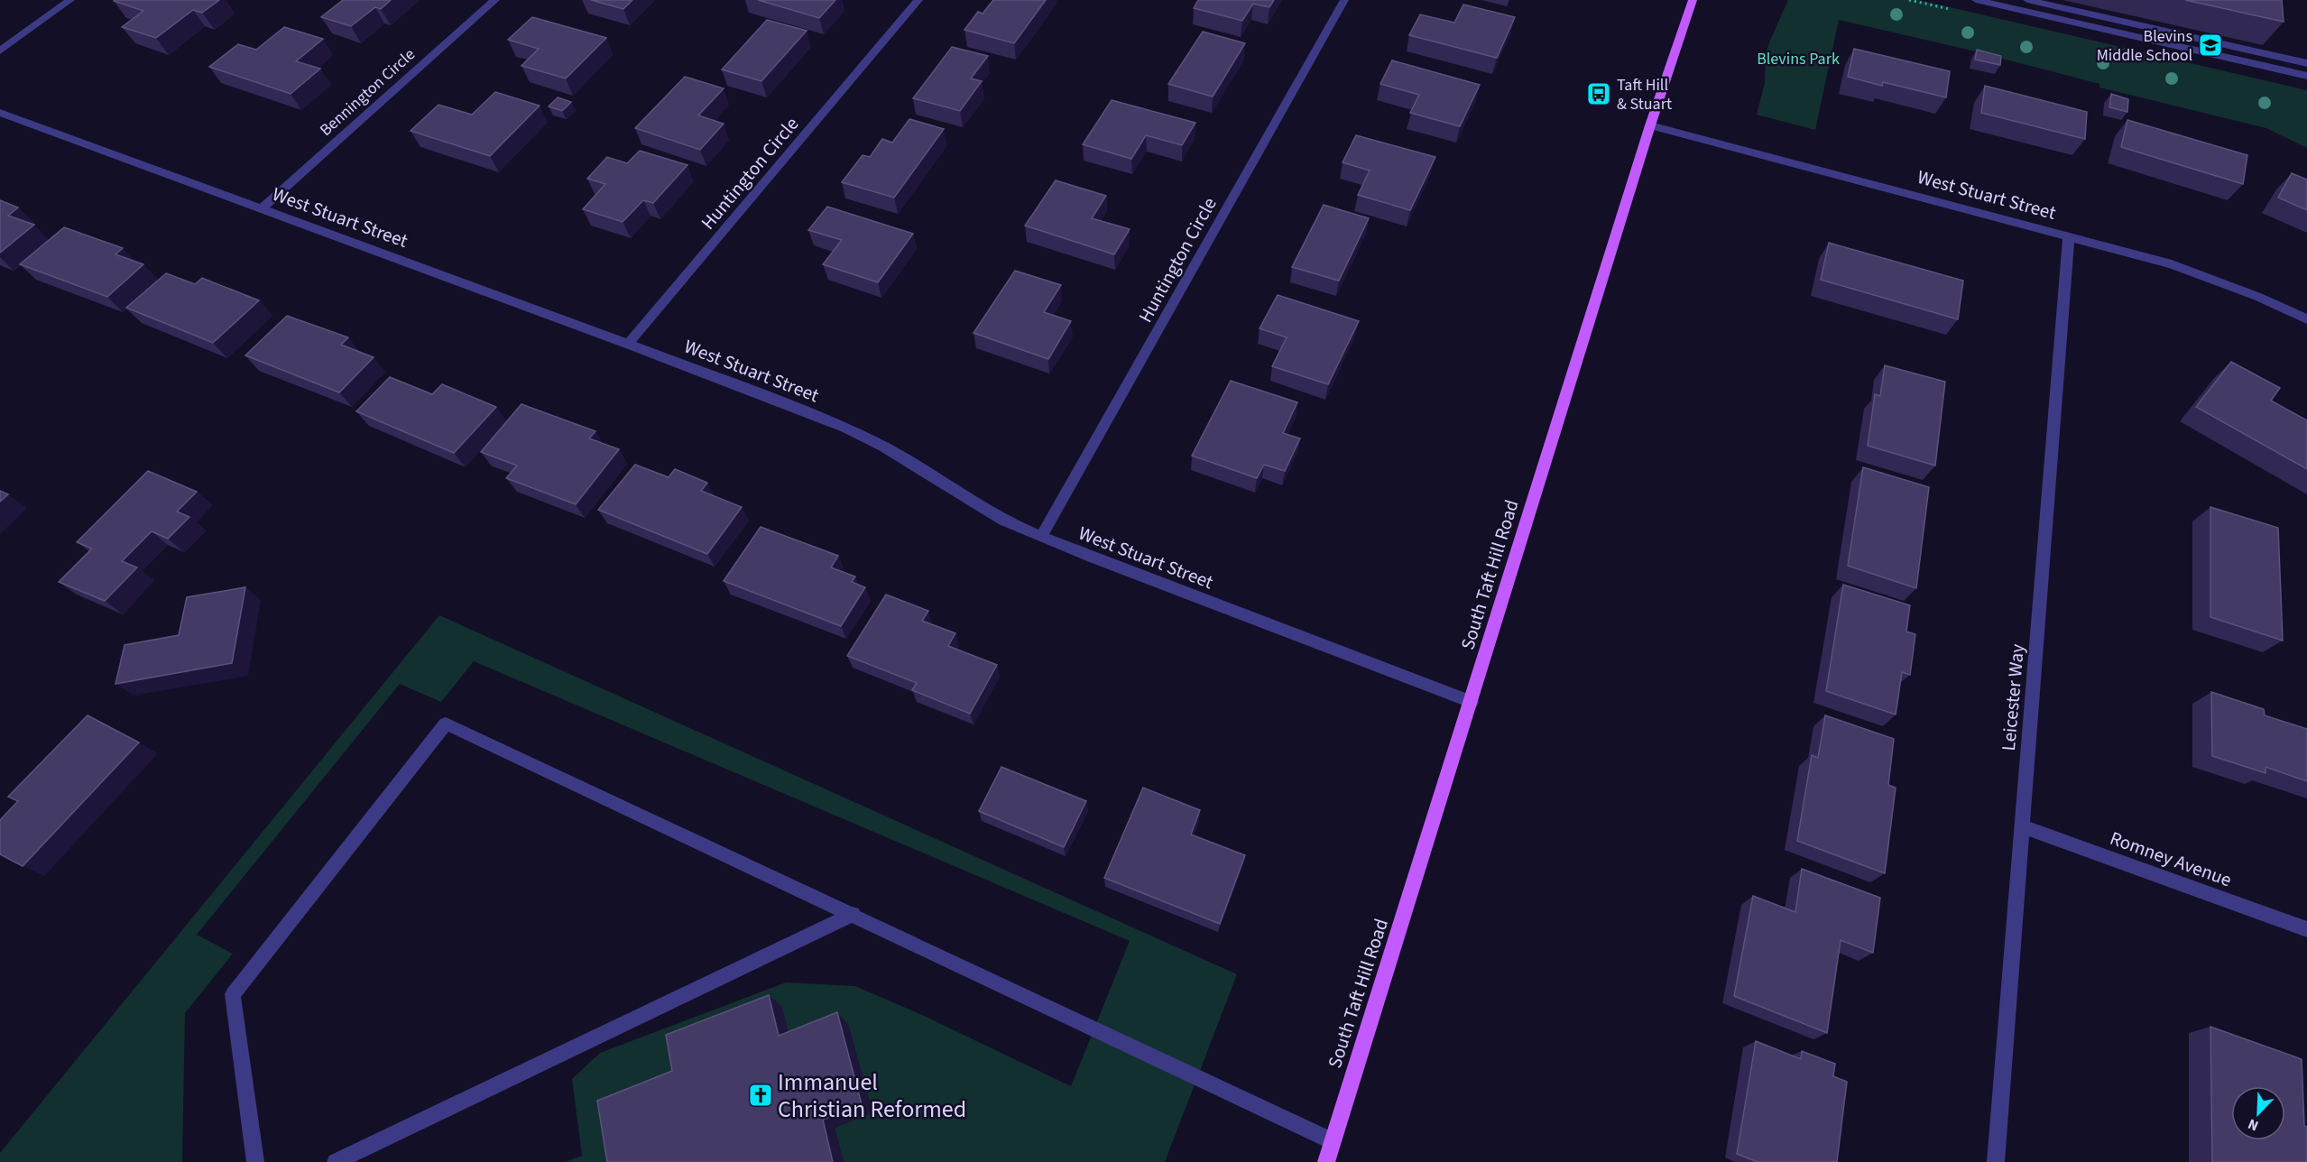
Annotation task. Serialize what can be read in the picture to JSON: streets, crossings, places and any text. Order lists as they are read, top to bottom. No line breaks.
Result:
{"streets":{"main road":["South Taft Hill Road"],"street":["Bennington Circle","Huntington Circle","West Stuart Street","Leicester Way","Romney Avenue"]},"crossings":[["Bennington Circle","West Stuart Street"],["Huntington Circle","West Stuart Street"],["West Stuart Street","South Taft Hill Road"],["West Stuart Street","Leicester Way"],["Leicester Way","Romney Avenue"]],"parks":["Blevins Park"],"places":{"school or university":["Blevins Middle School"],"bus stop":["Taft Hill & Stuart"],"church":["Immanuel Christian Reformed"]},"north":"bottom left"}
